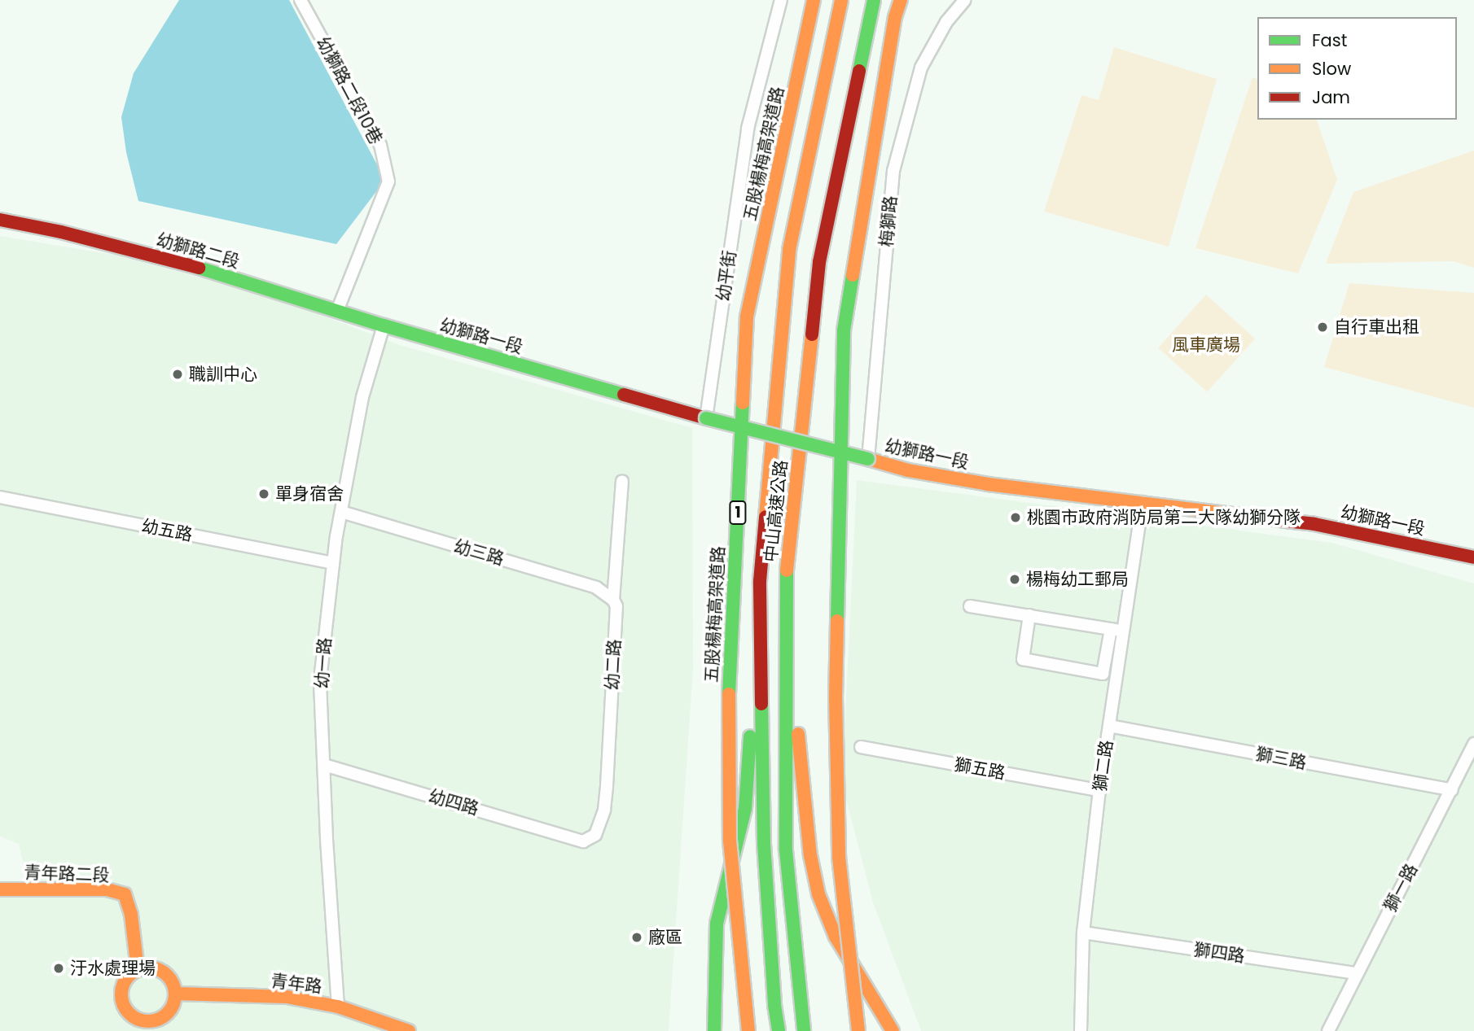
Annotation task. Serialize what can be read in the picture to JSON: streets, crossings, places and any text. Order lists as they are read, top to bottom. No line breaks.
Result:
{"streets":{"main road":["五股楊梅高架道路","幼獅路二段","幼獅路一段","中山高速公路","1","青年路二段","青年路"],"street":["幼獅路二段10巷","梅獅路","幼平街","幼五路","幼三路","幼一路","幼二路","獅三路","獅二路","獅五路","幼四路","獅一路","獅四路"]},"crossings":[["幼獅路二段10巷","幼獅路二段"],["梅獅路","幼獅路一段"],["幼獅路二段","幼獅路一段"],["幼獅路二段","幼一路"],["幼平街","幼獅路一段"],["幼獅路一段","幼一路"],["幼獅路一段","獅二路"],["幼五路","幼一路"],["幼三路","幼一路"],["幼三路","幼二路"],["幼一路","幼四路"],["幼一路","青年路"],["幼二路","幼四路"],["獅三路","獅二路"],["獅三路","獅一路"],["獅二路","獅五路"],["獅二路","獅四路"],["青年路二段","青年路"],["獅一路","獅四路"]],"parks":["風車廣場"],"places":["自行車出租","職訓中心","單身宿舍","桃園市政府消防局第二大隊幼獅分隊","楊梅幼工郵局","廠區","汙水處理場"],"legend":["Fast","Slow","Jam"]}
